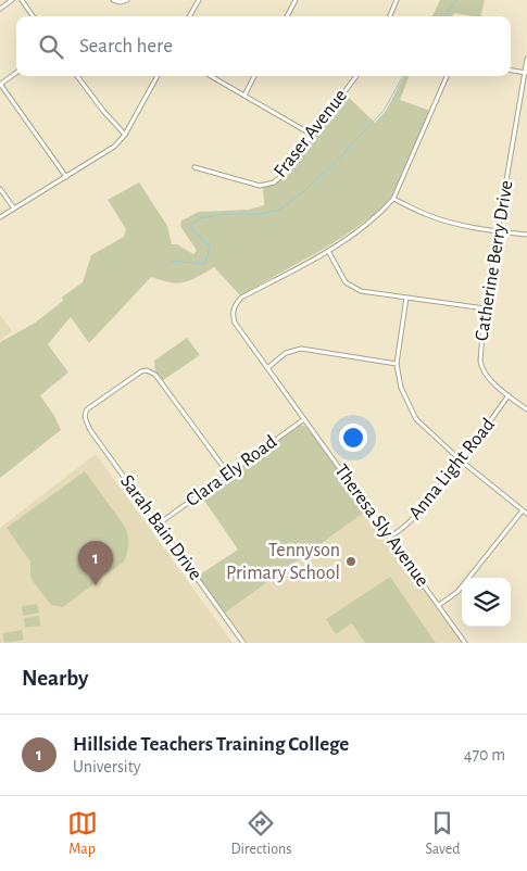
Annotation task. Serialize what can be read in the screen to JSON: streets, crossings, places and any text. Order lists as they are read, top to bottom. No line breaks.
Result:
{"streets":{"street":["Fraser Avenue","Catherine Berry Drive","Anna Light Road","Clara Ely Road","Theresa Sly Avenue","Sarah Bain Drive"]},"crossings":[["Catherine Berry Drive","Anna Light Road"],["Anna Light Road","Theresa Sly Avenue"],["Clara Ely Road","Theresa Sly Avenue"],["Clara Ely Road","Sarah Bain Drive"]],"places":["Tennyson Primary School"],"page":{"search":"Search here","pins":"1","heading":"Nearby","list":[{"mark":"1","name":"Hillside Teachers Training College","note":"University","value":"470 m"}],"nav":["Map","Directions","Saved"]}}
